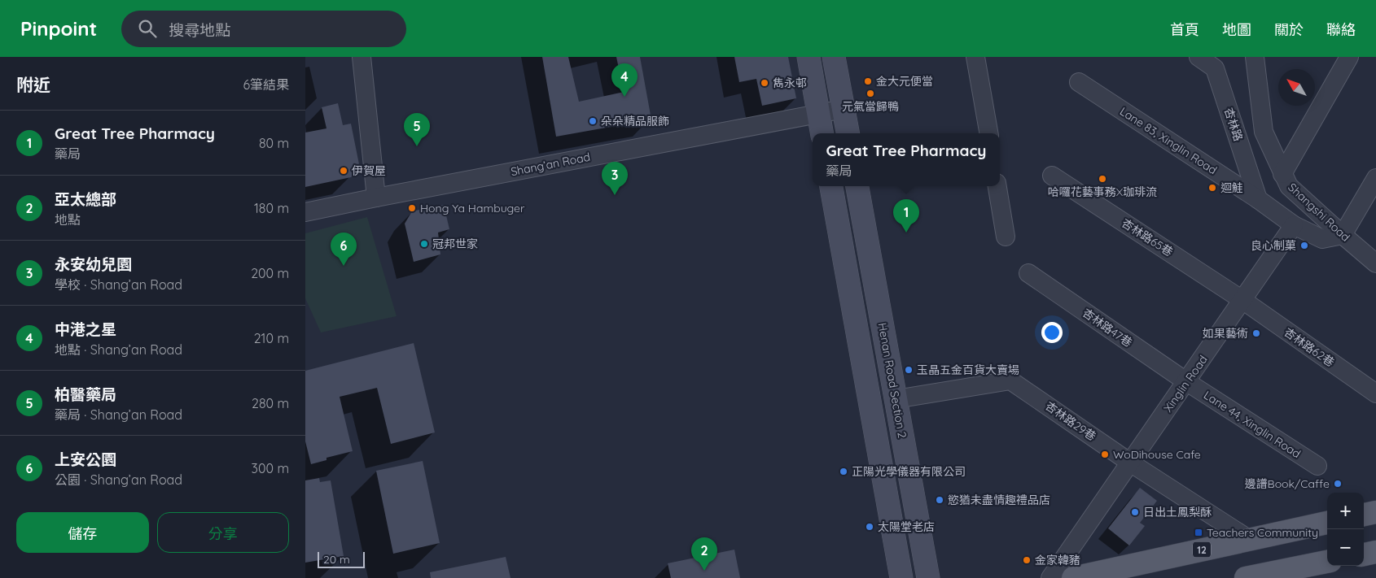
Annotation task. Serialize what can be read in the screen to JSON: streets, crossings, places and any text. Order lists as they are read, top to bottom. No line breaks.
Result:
{"streets":{"main road":["12"],"street":["杏林路","Lane 83, Xinglin Road","Shang’an Road","Shangshi Road","杏林路65巷","杏林路47巷","杏林路62巷","Henan Road Section 2","Xinglin Road","杏林路29巷","Lane 44, Xinglin Road"]},"crossings":[["杏林路","Lane 83, Xinglin Road"],["杏林路65巷","杏林路62巷"],["杏林路65巷","Xinglin Road"],["杏林路47巷","Xinglin Road"],["杏林路47巷","Lane 44, Xinglin Road"],["杏林路62巷","Xinglin Road"],["Henan Road Section 2","杏林路29巷"],["Xinglin Road","杏林路29巷"],["Xinglin Road","Lane 44, Xinglin Road"],["杏林路29巷","12"]],"places":{"other":["金大元便當","雋永邨","元氣當歸鴨","朵朵精品服飾","伊賀屋","哈囉花藝事務X珈琲流","迴鮭","Hong Ya Hambuger","冠邦世家","良心制菓","如果藝術","玉晶五金百貨大賣場","WoDihouse Cafe","正陽光學儀器有限公司","邊譜Book/Caffe","慾猶未盡情趣禮品店","日出土鳳梨酥","太陽堂老店","金家韓豬"],"transit":["Teachers Community"]},"scale_bar":"20 m","north":"top left","page":{"header":"Pinpoint","search":"搜尋地點","nav":["首頁","地圖","關於","聯絡"],"heading":["附近","6筆結果"],"pins":["4","5","3","1","6","2"],"list":[{"mark":"1","name":"Great Tree Pharmacy","note":"藥局","value":"80 m"},{"mark":"2","name":"亞太總部","note":"地點","value":"180 m"},{"mark":"3","name":"永安幼兒園","note":"學校 · Shang’an Road","value":"200 m"},{"mark":"4","name":"中港之星","note":"地點 · Shang’an Road","value":"210 m"},{"mark":"5","name":"柏醫藥局","note":"藥局 · Shang’an Road","value":"280 m"},{"mark":"6","name":"上安公園","note":"公園 · Shang’an Road","value":"300 m"}],"popup":["Great Tree Pharmacy","藥局"],"map_buttons":["+","−"],"buttons":["儲存","分享"],"scale":"20 m"}}
